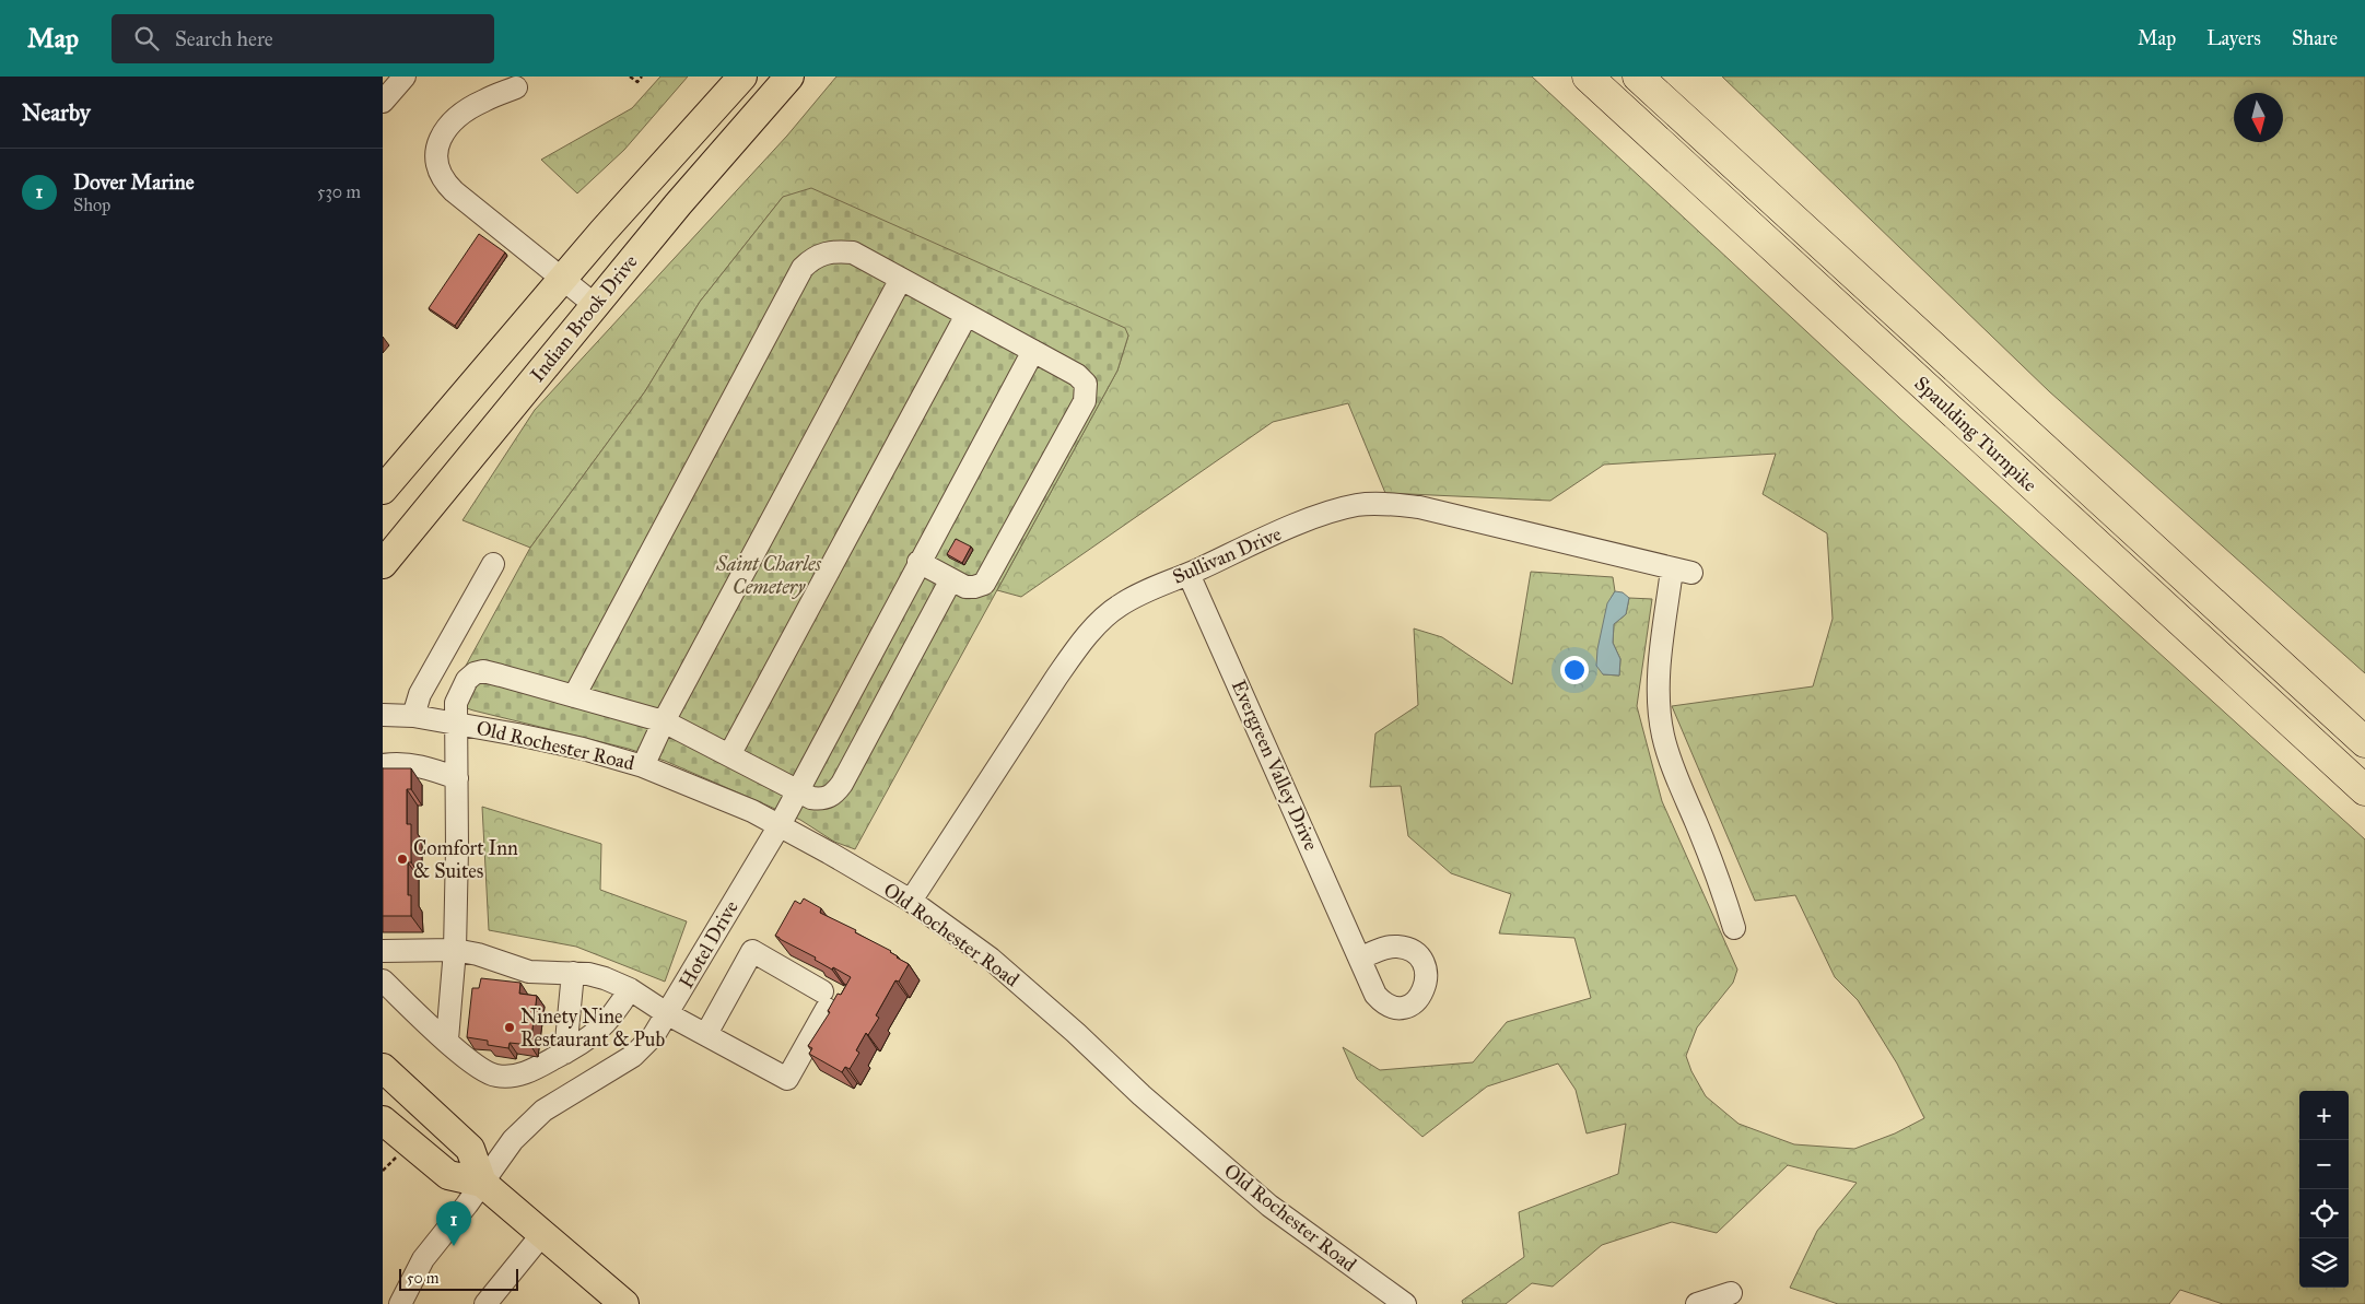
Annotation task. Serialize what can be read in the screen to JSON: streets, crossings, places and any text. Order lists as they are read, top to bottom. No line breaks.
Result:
{"streets":{"highway":["Spaulding Turnpike"],"main road":["Indian Brook Drive"],"street":["Sullivan Drive","Old Rochester Road","Evergreen Valley Drive","Hotel Drive"]},"crossings":[["Sullivan Drive","Old Rochester Road"],["Sullivan Drive","Evergreen Valley Drive"],["Old Rochester Road","Hotel Drive"]],"parks":["Saint Charles Cemetery"],"places":["Comfort Inn & Suites","Ninety Nine Restaurant & Pub"],"scale_bar":"50 m","north":"bottom","page":{"header":"Map","search":"Search here","nav":["Map","Layers","Share"],"heading":"Nearby","list":[{"mark":"1","name":"Dover Marine","note":"Shop","value":"530 m"}],"map_buttons":["+","−"],"pins":"1","scale":"50 m"}}
